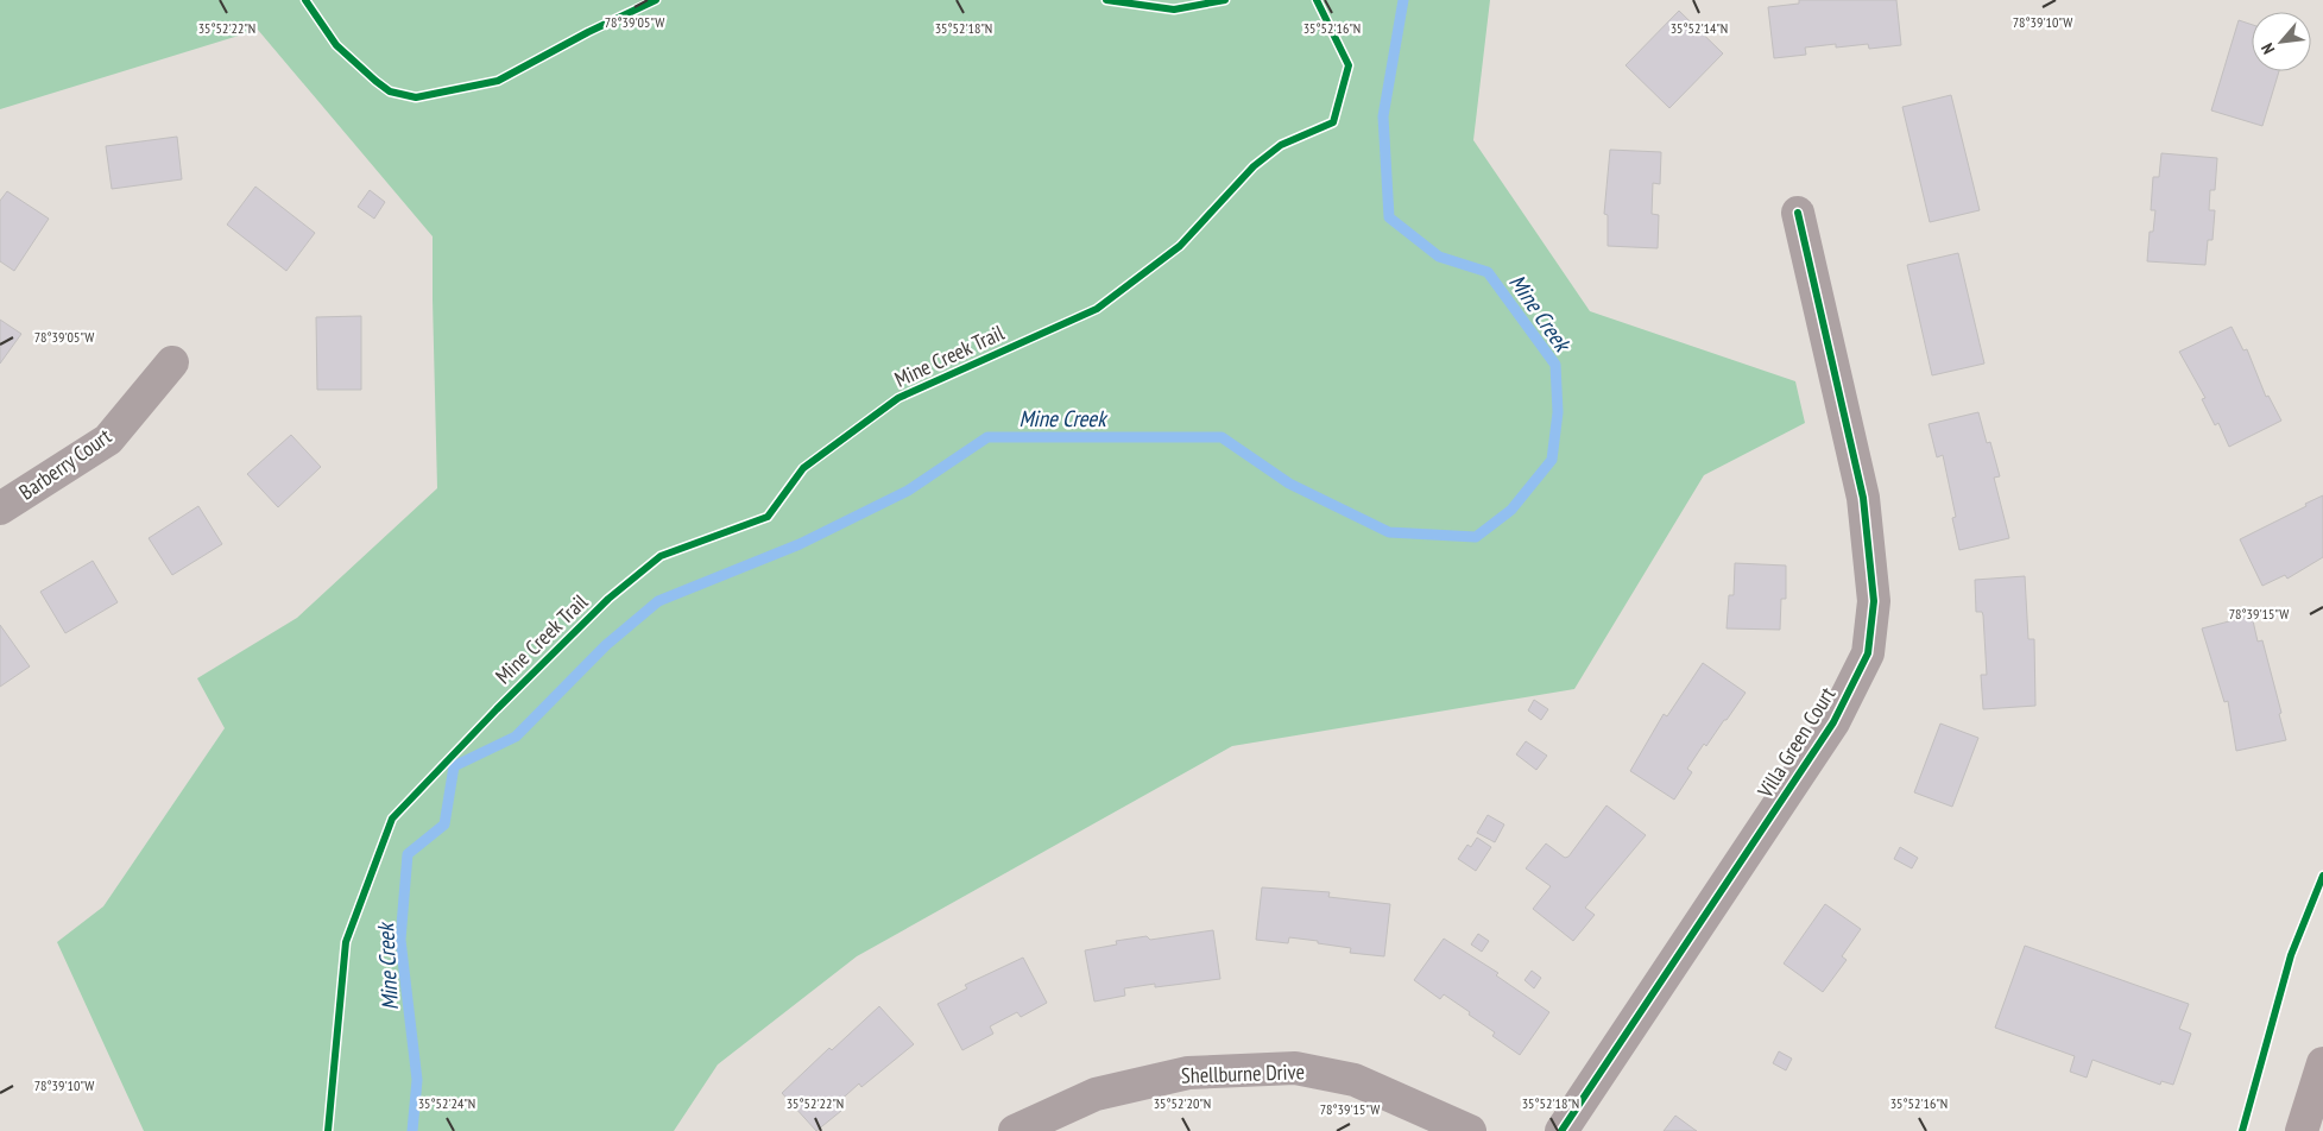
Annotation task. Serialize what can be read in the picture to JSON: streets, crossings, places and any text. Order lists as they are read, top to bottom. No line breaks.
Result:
{"streets":{"street":["Barberry Court","Villa Green Court","Shellburne Drive"],"cycle path":["Mine Creek Trail"]},"water":["Mine Creek"],"north":"bottom left","coordinates":["78°39'05\"W","78°39'10\"W","35°52'22\"N","35°52'18\"N","35°52'16\"N","35°52'14\"N","78°39'15\"W","35°52'24\"N","35°52'20\"N"]}
